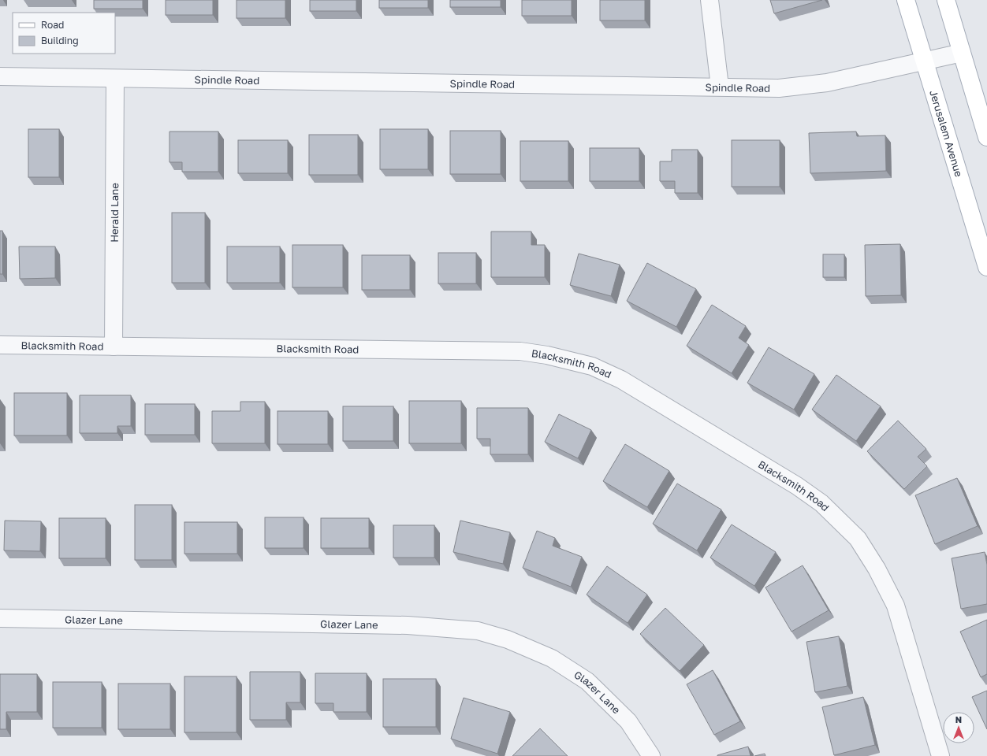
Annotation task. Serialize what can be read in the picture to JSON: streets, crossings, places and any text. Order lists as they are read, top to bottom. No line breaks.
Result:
{"streets":{"main road":["Jerusalem Avenue"],"street":["Spindle Road","Herald Lane","Blacksmith Road","Glazer Lane"]},"crossings":[["Spindle Road","Jerusalem Avenue"],["Spindle Road","Herald Lane"],["Herald Lane","Blacksmith Road"]],"legend":["Road","Building"],"north":"top"}
